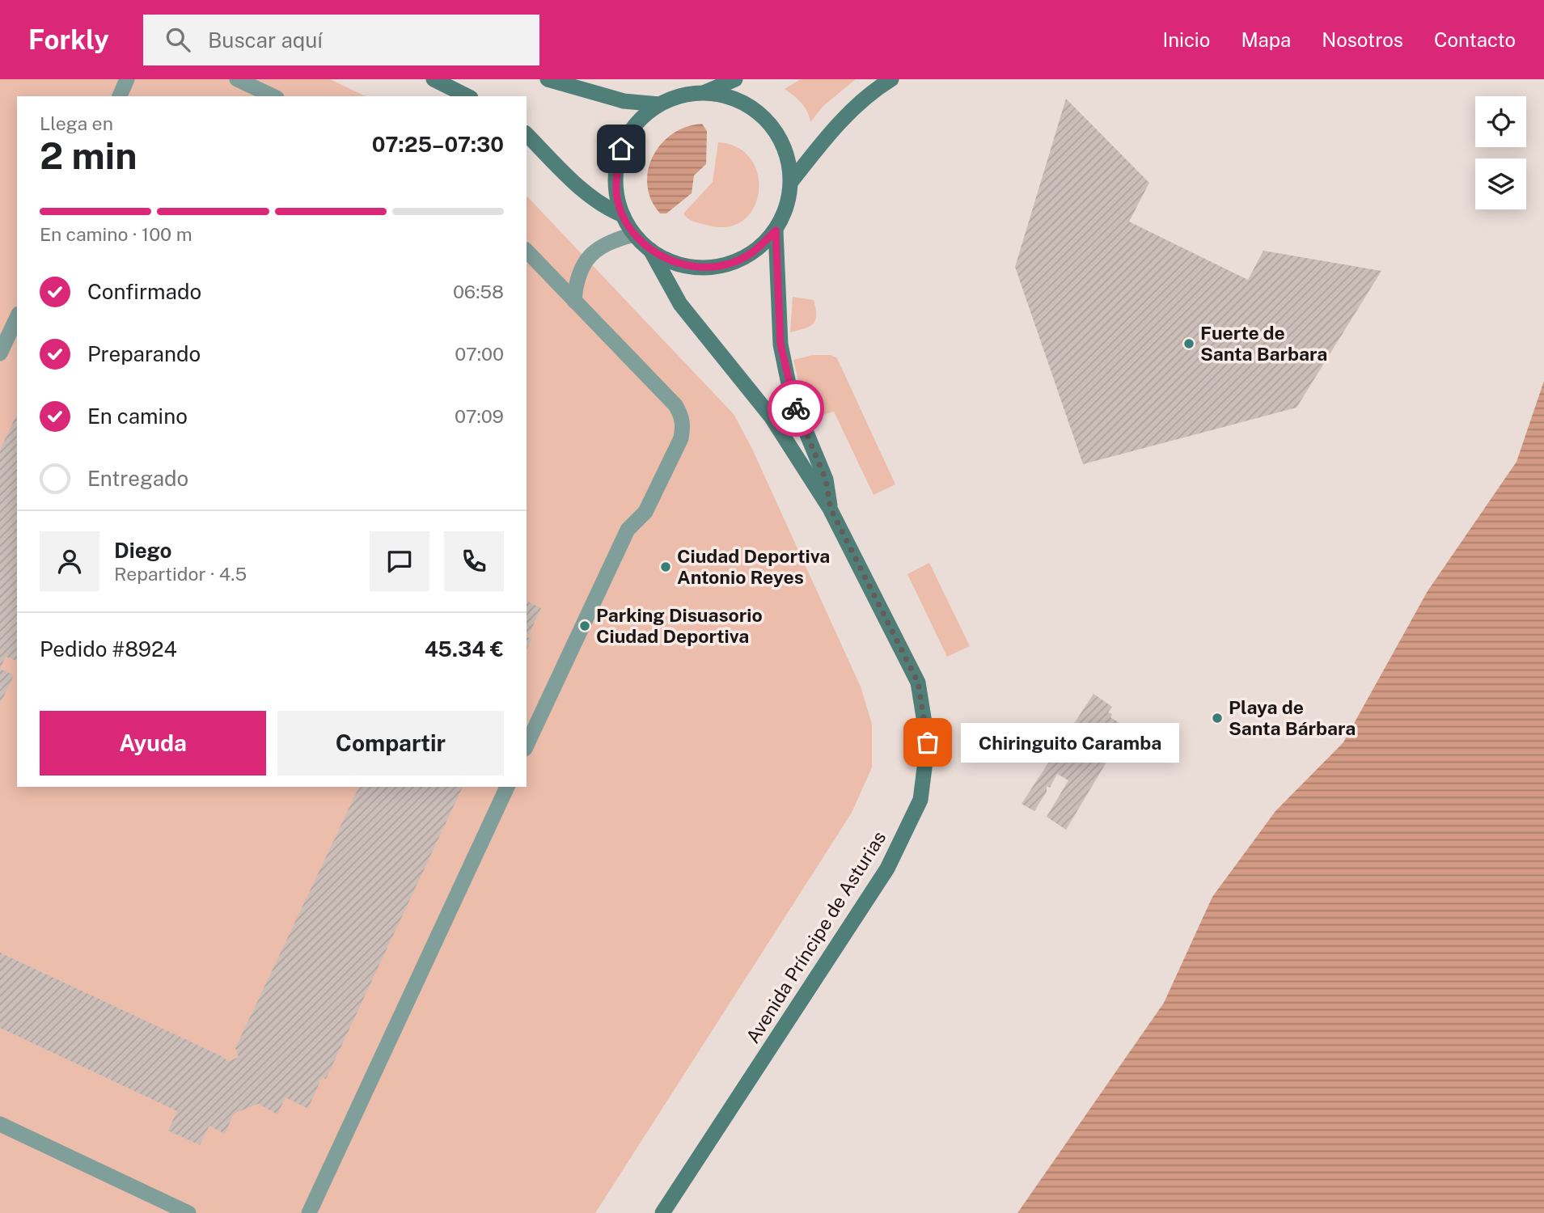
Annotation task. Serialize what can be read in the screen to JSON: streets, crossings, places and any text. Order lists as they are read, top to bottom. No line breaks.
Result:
{"streets":{"main road":["Avenida Príncipe de Asturias"]},"places":["Fuerte de Santa Barbara","Ciudad Deportiva Antonio Reyes","Parking Disuasorio Ciudad Deportiva","Playa de Santa Bárbara","Chiringuito Caramba"],"page":{"header":"Forkly","search":"Buscar aquí","nav":["Inicio","Mapa","Nosotros","Contacto"],"heading":["2 min","Llega en","07:25–07:30"],"panel":["Diego","Repartidor · 4.5","Pedido #8924","45.34 €"],"bar":"En camino · 100 m","list":[["Confirmado","06:58"],["Preparando","07:00"],["En camino","07:09"],"Entregado"],"buttons":["Ayuda","Compartir"],"bubble":"Chiringuito Caramba"}}
